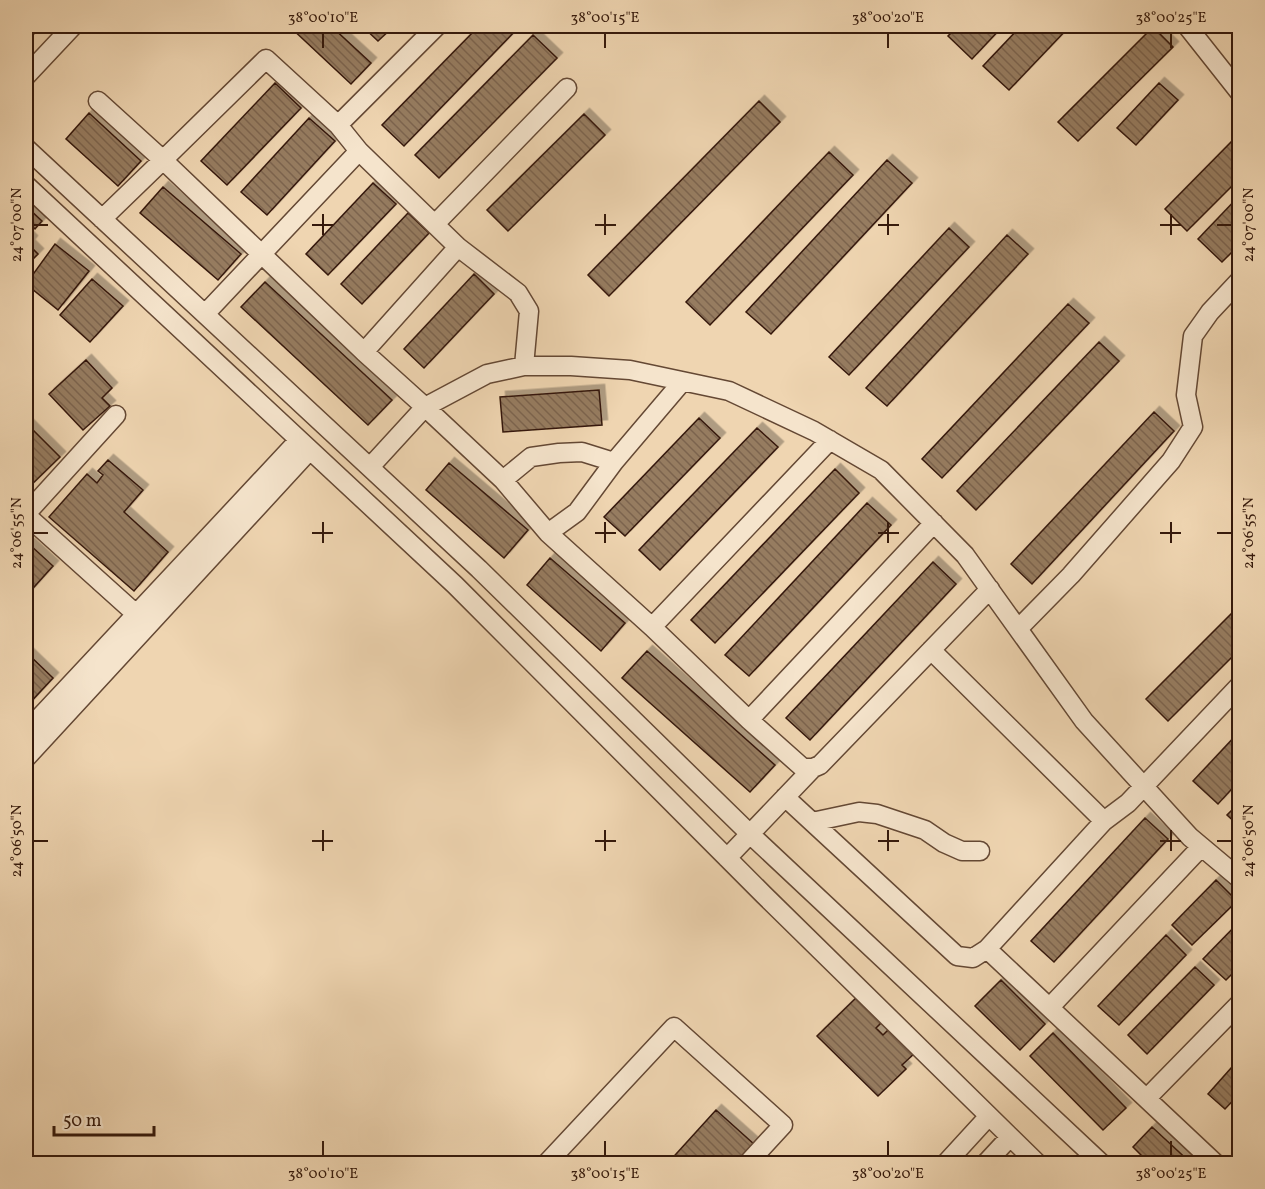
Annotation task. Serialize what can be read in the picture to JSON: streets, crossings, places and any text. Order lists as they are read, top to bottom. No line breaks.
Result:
{"scale_bar":"50 m","coordinates":["38°00'10\"E","38°00'15\"E","38°00'20\"E","38°00'25\"E","24°07'00\"N","24°06'55\"N","24°06'50\"N"]}
